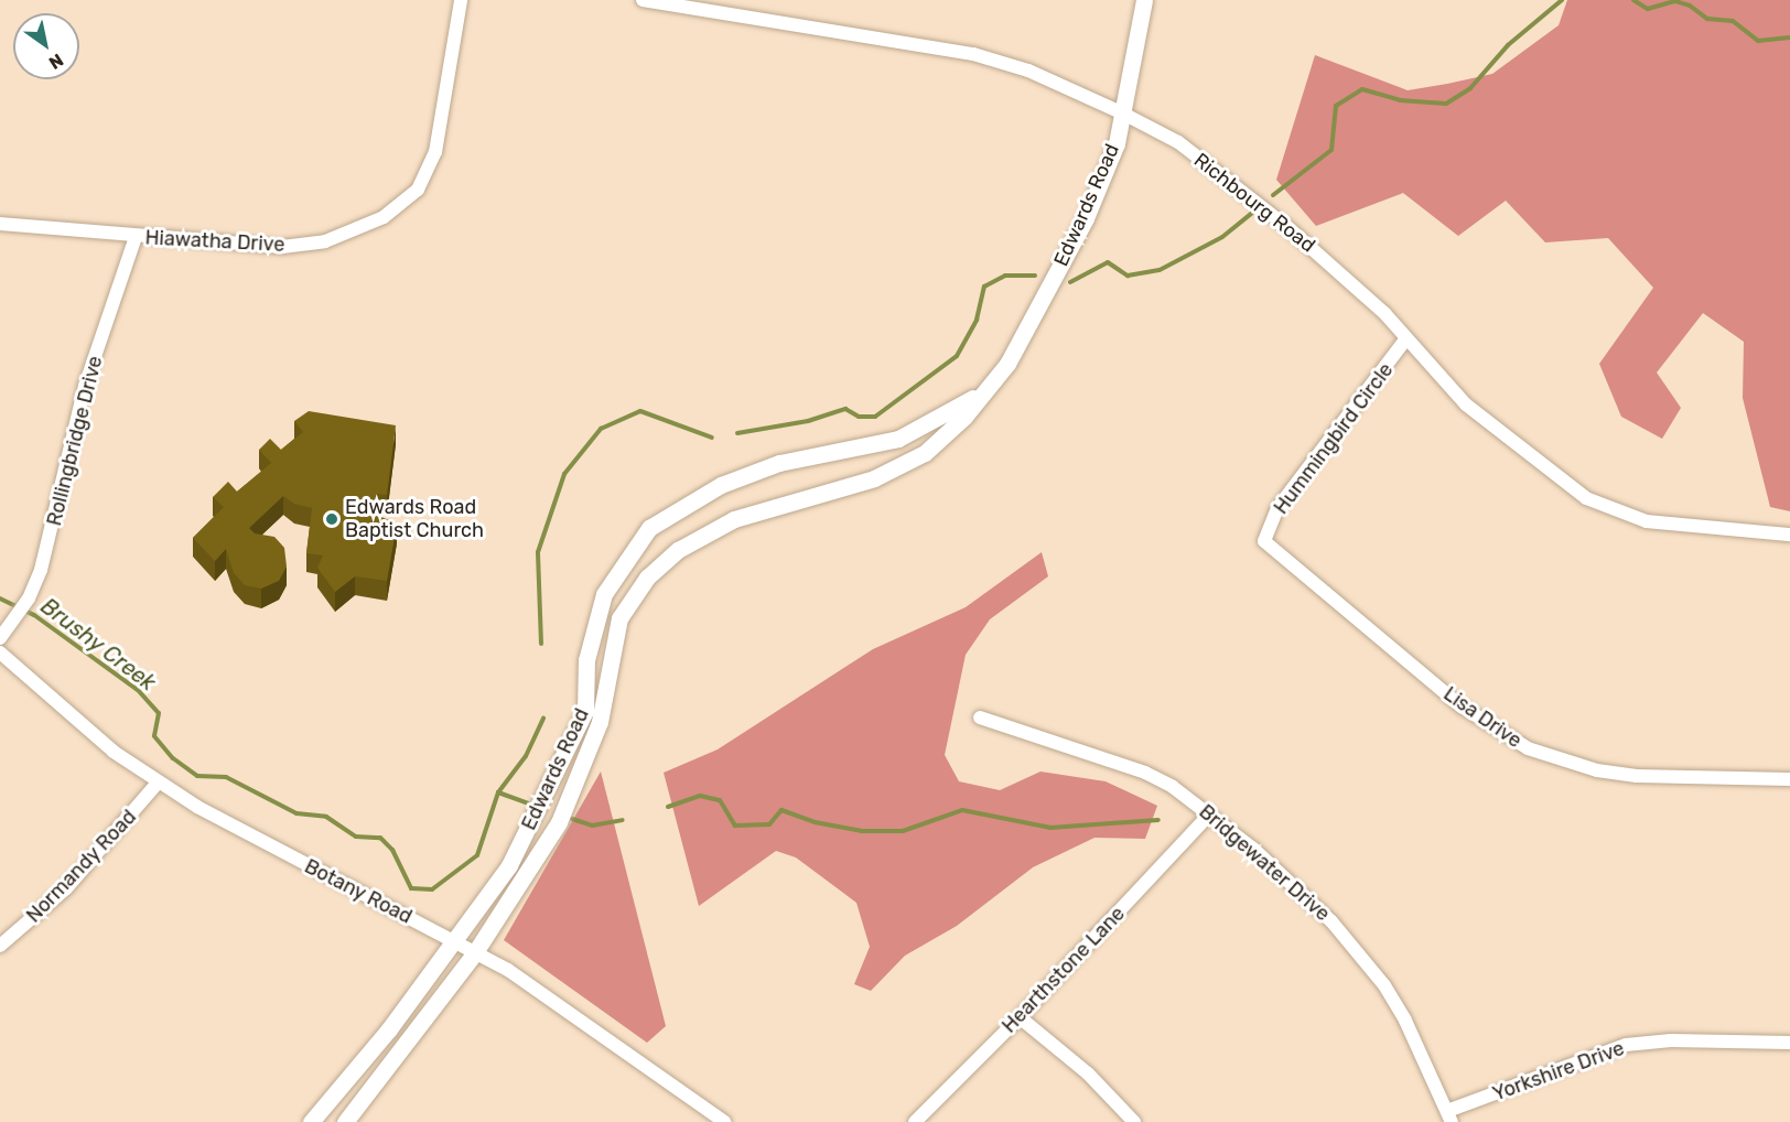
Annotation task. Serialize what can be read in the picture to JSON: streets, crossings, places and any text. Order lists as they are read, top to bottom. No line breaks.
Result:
{"streets":{"street":["Richbourg Road","Edwards Road","Hiawatha Drive","Hummingbird Circle","Rollingbridge Drive","Lisa Drive","Bridgewater Drive","Normandy Road","Botany Road","Hearthstone Lane","Yorkshire Drive"]},"crossings":[["Richbourg Road","Edwards Road"],["Richbourg Road","Hummingbird Circle"],["Edwards Road","Botany Road"],["Hiawatha Drive","Rollingbridge Drive"],["Hummingbird Circle","Lisa Drive"],["Bridgewater Drive","Hearthstone Lane"],["Bridgewater Drive","Yorkshire Drive"],["Normandy Road","Botany Road"]],"water":["Brushy Creek"],"places":["Edwards Road Baptist Church"],"north":"bottom right"}
